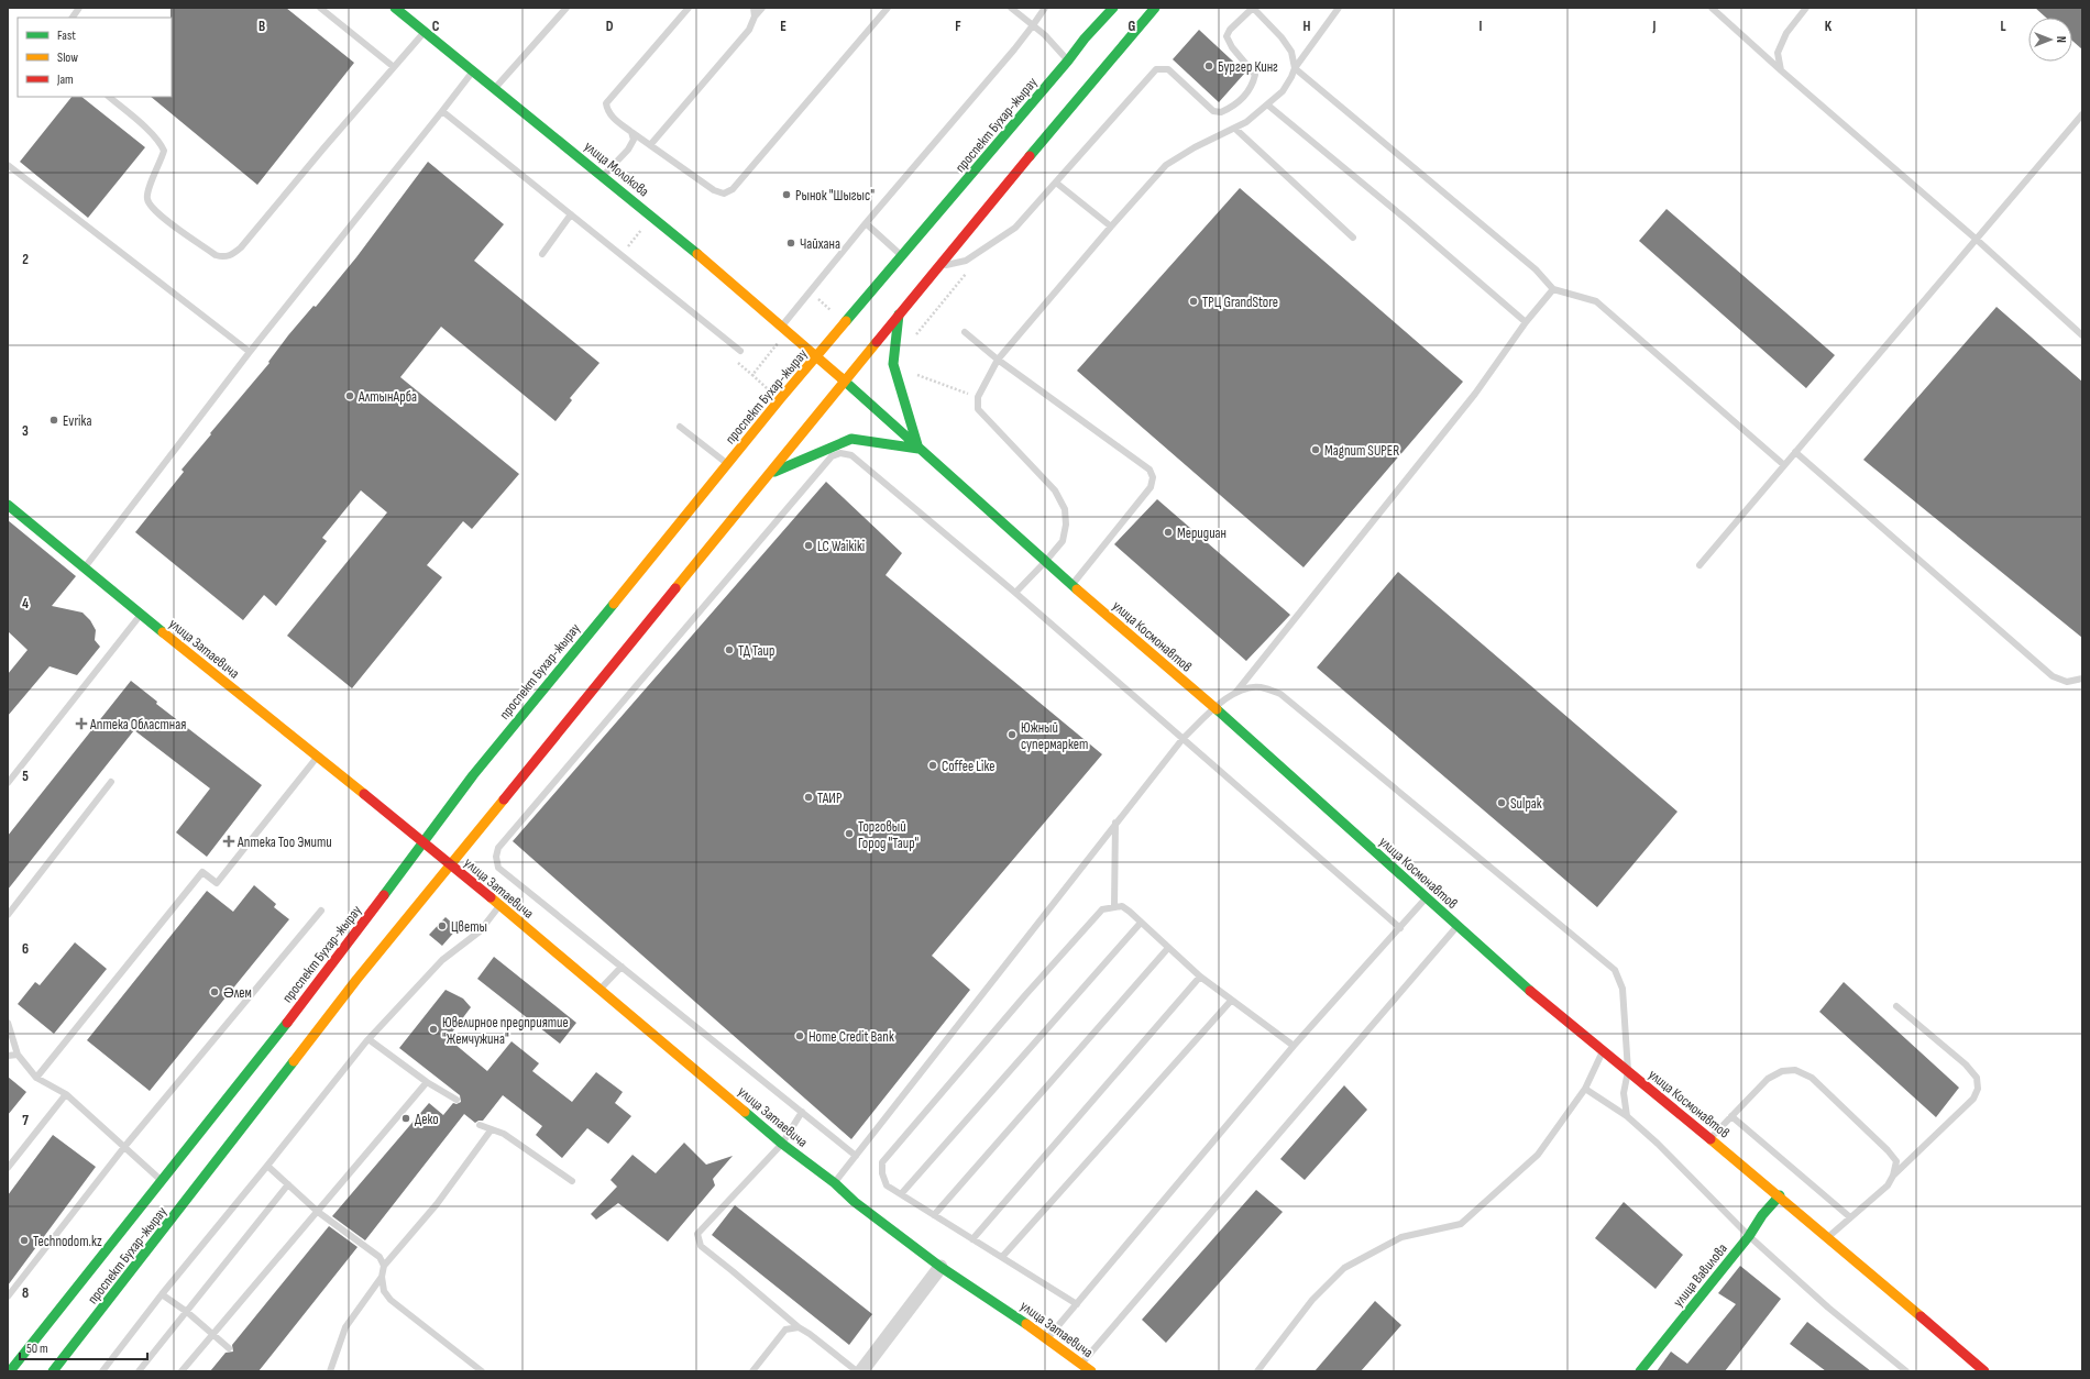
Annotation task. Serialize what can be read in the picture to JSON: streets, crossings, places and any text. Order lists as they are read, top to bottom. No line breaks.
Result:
{"streets":{"main road":["проспект Бухар-жырау","улица Молокова","улица Космонавтов","улица Затаевича","улица Вавилова"]},"crossings":[["проспект Бухар-жырау","улица Молокова"],["проспект Бухар-жырау","улица Космонавтов"],["проспект Бухар-жырау","улица Затаевича"],["улица Молокова","улица Космонавтов"],["улица Космонавтов","улица Вавилова"]],"places":{"other":["Бургер Кинг","Рынок \"Шыгыс\"","Чайхана","ТРЦ GrandStore","АлтынАрба","Evrika","Magnum SUPER","Меридиан","LC Waikiki","ТД Таир","Южный супермаркет","Coffee Like","ТАИР","Sulpak","Торговый Город \"Таир\"","Цветы","Әлем","Ювелирное предприятие \"Жемчужина\"","Home Credit Bank","Деко","Technodom.kz"],"health":["Аптека Областная","Аптека Тоо Эмити"]},"legend":["Fast","Slow","Jam"],"scale_bar":"50 m","north":"right","grid":{"columns":["B","C","D","E","F","G","H","I","J","K","L"],"rows":["2","3","4","5","6","7","8"]}}
